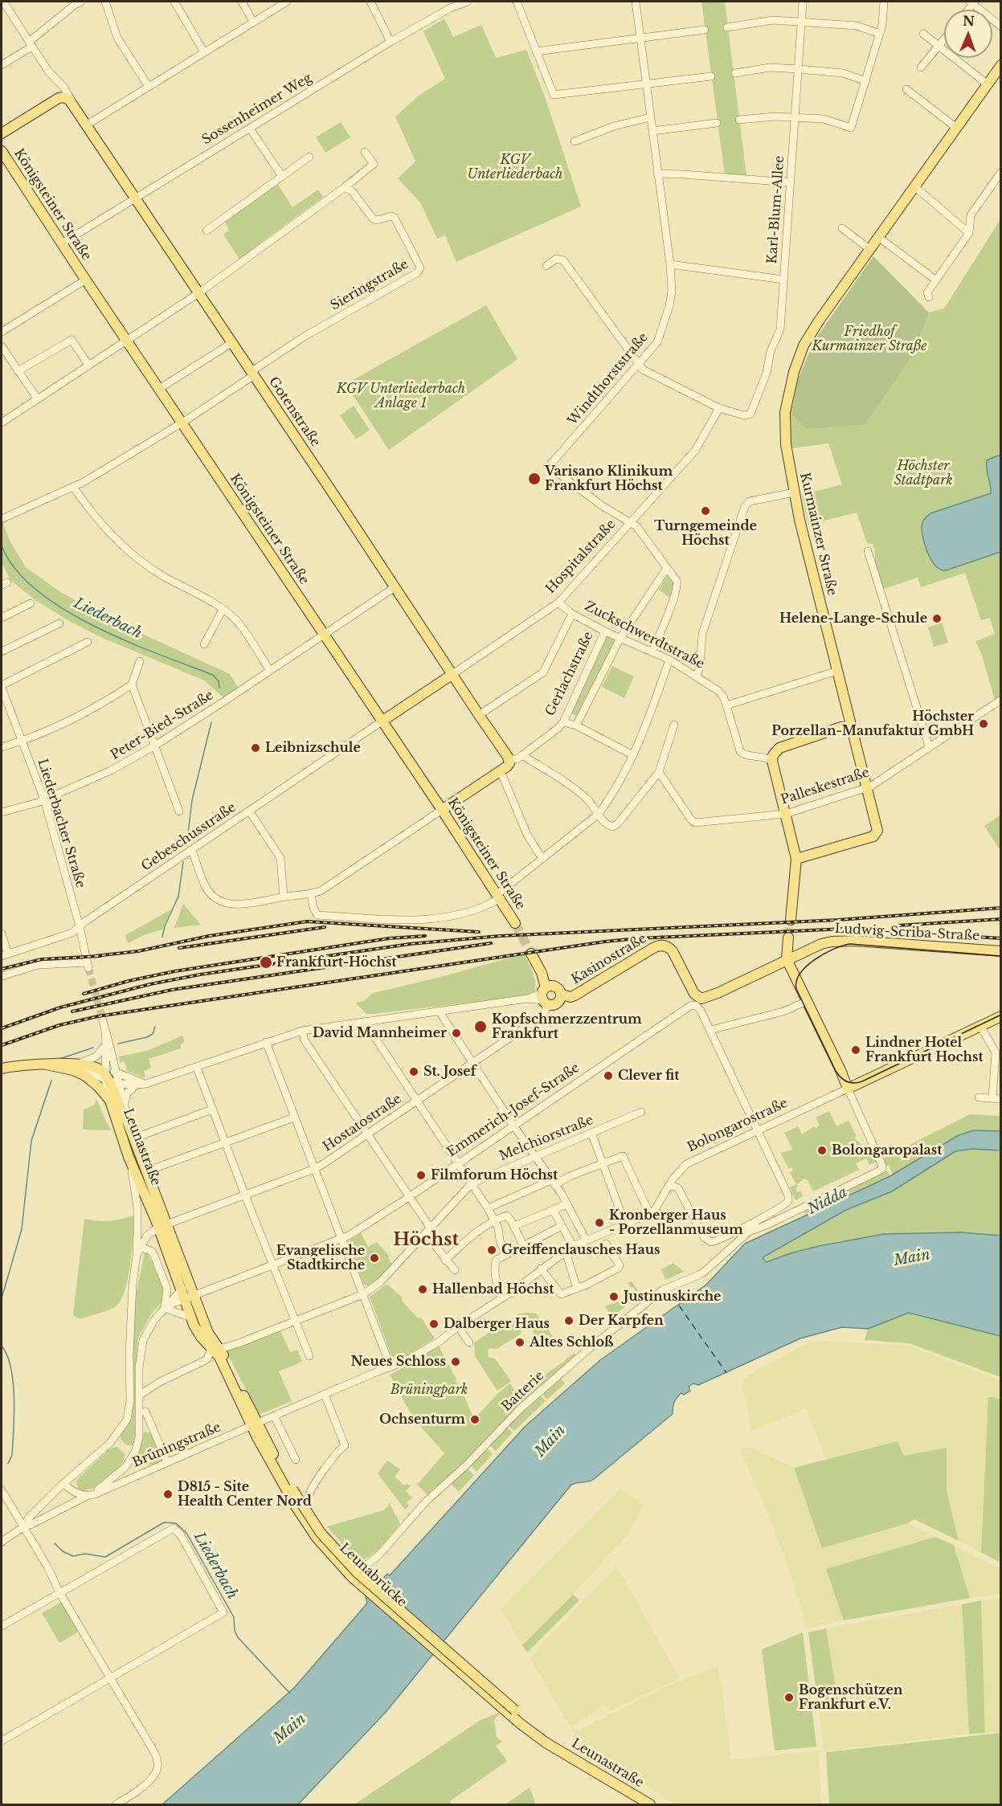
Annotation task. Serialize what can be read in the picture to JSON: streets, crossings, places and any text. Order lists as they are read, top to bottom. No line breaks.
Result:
{"streets":{"main road":["Königsteiner Straße","Gotenstraße","Kurmainzer Straße","Hospitalstraße","Ludwig-Scriba-Straße","Kasinostraße","Emmerich-Josef-Straße","Bolongarostraße","Leunastraße","Leunabrücke"],"street":["Sossenheimer Weg","Karl-Blum-Allee","Sieringstraße","Windthorststraße","Zuckschwerdtstraße","Gerlachstraße","Peter-Bied-Straße","Palleskestraße","Liederbacher Straße","Gebeschusstraße","Hostatostraße","Melchiorstraße","Batterie","Brüningstraße"]},"crossings":[["Sossenheimer Weg","Königsteiner Straße"],["Sossenheimer Weg","Gotenstraße"],["Königsteiner Straße","Sieringstraße"],["Königsteiner Straße","Hospitalstraße"],["Königsteiner Straße","Peter-Bied-Straße"],["Königsteiner Straße","Gebeschusstraße"],["Karl-Blum-Allee","Hospitalstraße"],["Sieringstraße","Gotenstraße"],["Windthorststraße","Hospitalstraße"],["Gotenstraße","Hospitalstraße"],["Gotenstraße","Gerlachstraße"],["Gotenstraße","Peter-Bied-Straße"],["Kurmainzer Straße","Palleskestraße"],["Hospitalstraße","Zuckschwerdtstraße"],["Hospitalstraße","Gebeschusstraße"],["Zuckschwerdtstraße","Gerlachstraße"],["Peter-Bied-Straße","Liederbacher Straße"],["Liederbacher Straße","Gebeschusstraße"],["Ludwig-Scriba-Straße","Emmerich-Josef-Straße"],["Kasinostraße","Emmerich-Josef-Straße"],["Kasinostraße","Bolongarostraße"],["Kasinostraße","Batterie"],["Emmerich-Josef-Straße","Leunastraße"],["Hostatostraße","Leunastraße"],["Melchiorstraße","Leunastraße"],["Leunastraße","Brüningstraße"],["Leunastraße","Leunabrücke"],["Batterie","Brüningstraße"],["Brüningstraße","Leunabrücke"]],"districts":["Höchst"],"water":["Liederbach","Nidda","Main"],"parks":["KGV Unterliederbach","Friedhof Kurmainzer Straße","KGV Unterliederbach Anlage 1","Höchster Stadtpark","Brüningpark"],"places":["Varisano Klinikum Frankfurt Höchst","Turngemeinde Höchst","Helene-Lange-Schule","Höchster Porzellan-Manufaktur GmbH","Leibnizschule","Frankfurt-Höchst","Kopfschmerzzentrum Frankfurt","David Mannheimer","Lindner Hotel Frankfurt Hochst","St. Josef","Clever fit","Bolongaropalast","Filmforum Höchst","Kronberger Haus - Porzellanmuseum","Greiffenclausches Haus","Evangelische Stadtkirche","Hallenbad Höchst","Justinuskirche","Der Karpfen","Dalberger Haus","Altes Schloß","Neues Schloss","Ochsenturm","D815 - Site Health Center Nord","Bogenschützen Frankfurt e.V."],"north":"top"}
